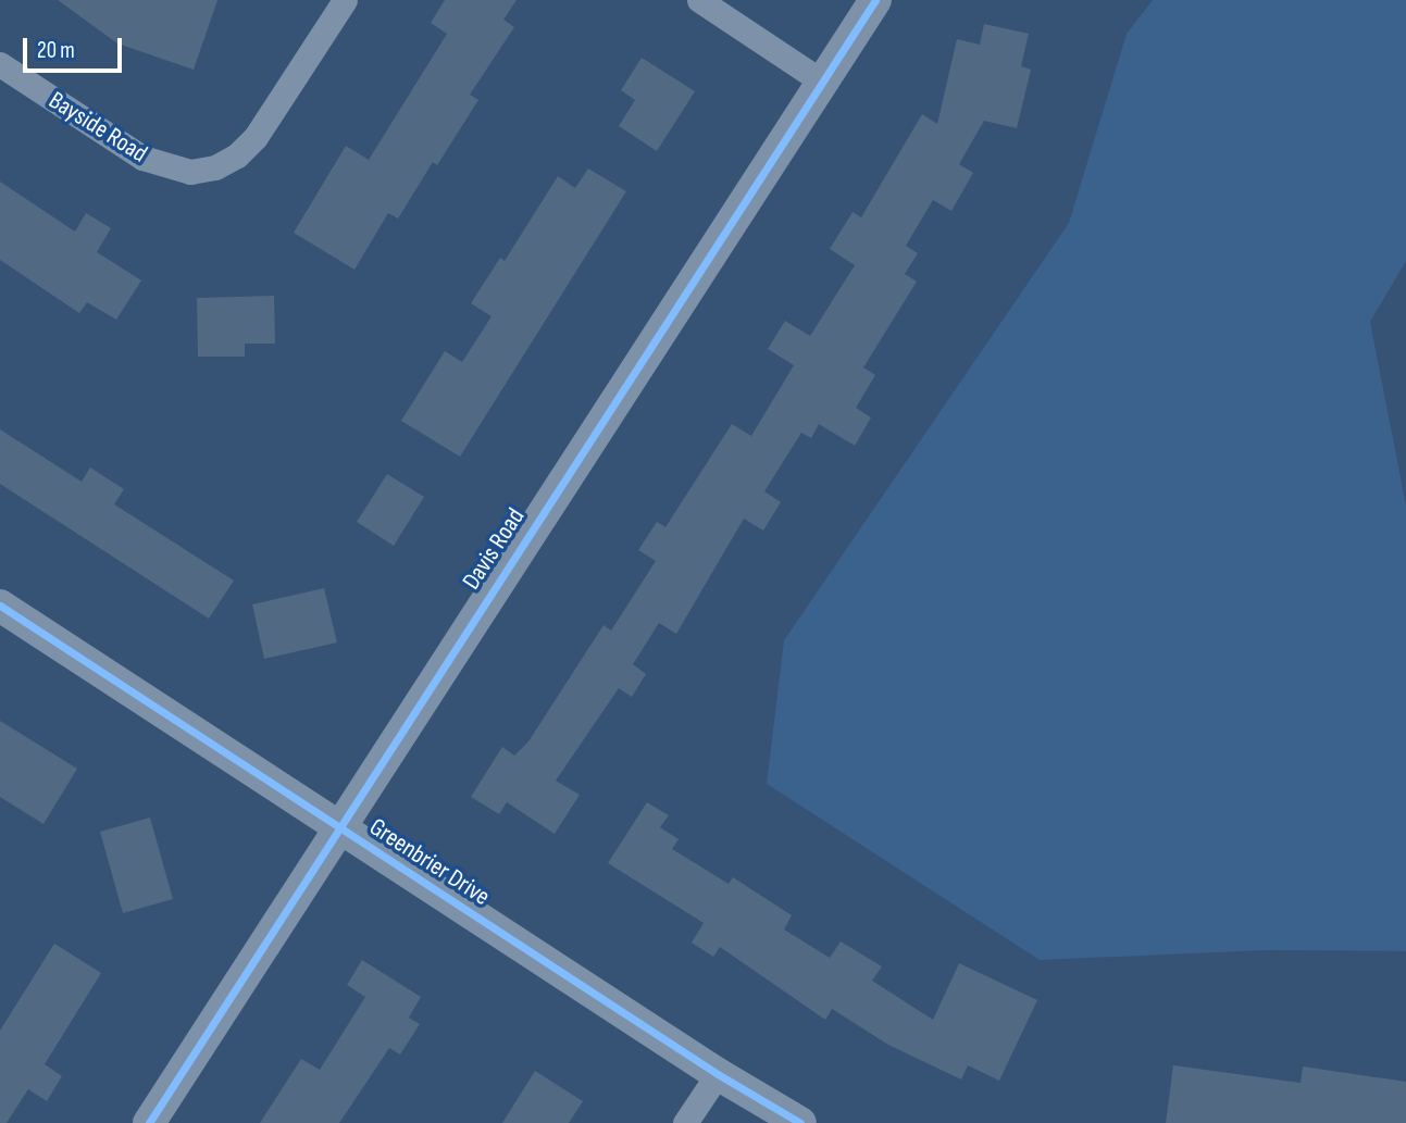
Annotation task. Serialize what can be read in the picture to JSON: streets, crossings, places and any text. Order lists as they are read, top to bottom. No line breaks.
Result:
{"streets":{"street":["Bayside Road","Davis Road","Greenbrier Drive"]},"crossings":[["Davis Road","Greenbrier Drive"]],"scale_bar":"20 m"}
